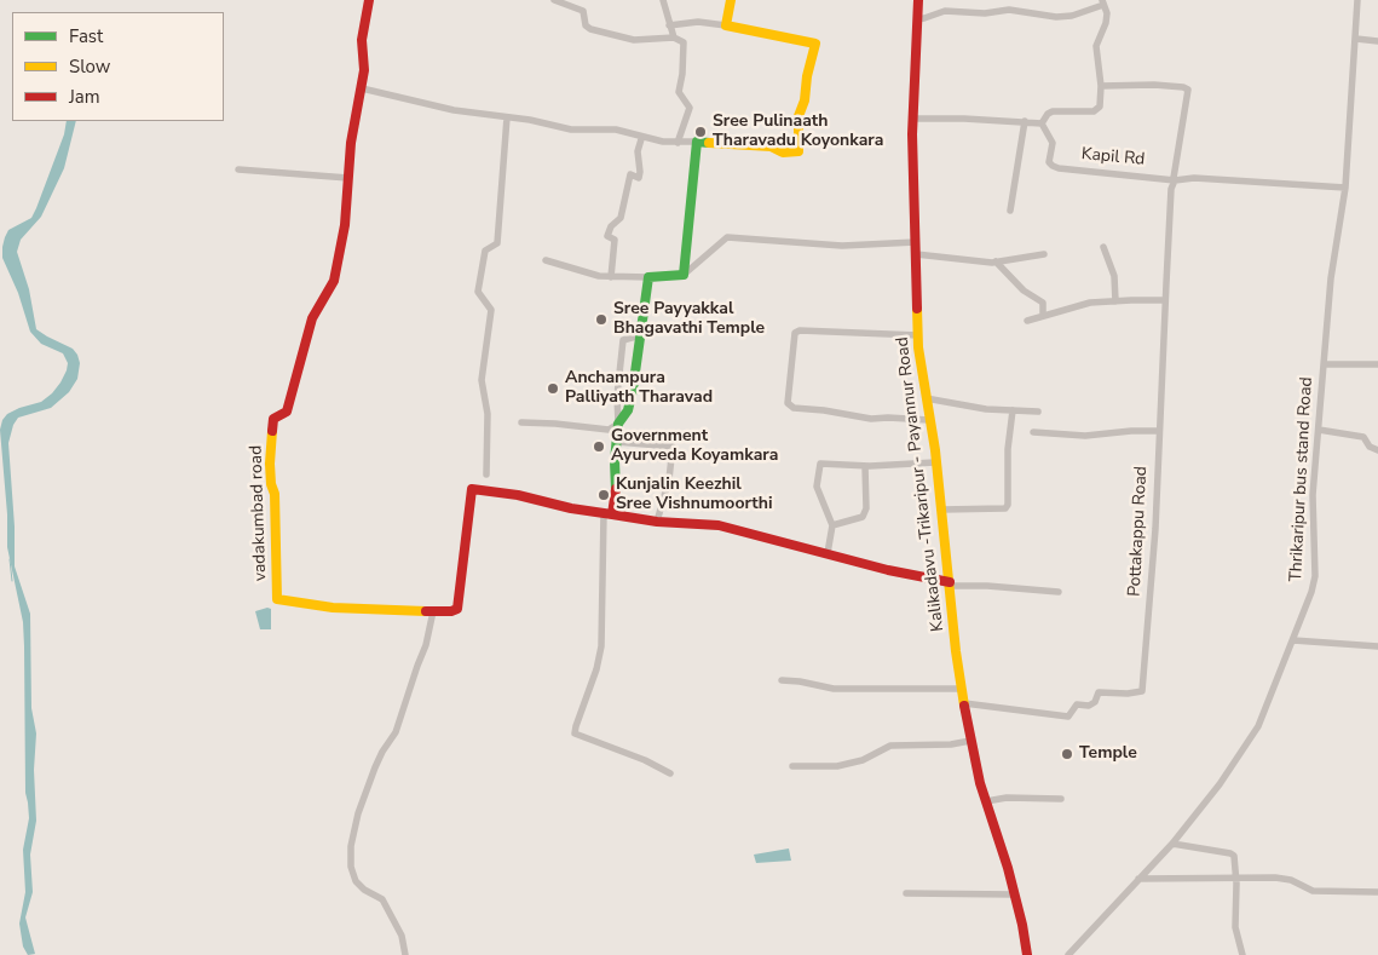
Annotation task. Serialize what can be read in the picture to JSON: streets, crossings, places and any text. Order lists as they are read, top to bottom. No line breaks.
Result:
{"streets":{"street":["Kapil Rd","Thrikaripur bus stand Road","Kalikadavu -Trikaripur - Payannur Road","vadakumbad road","Pottakappu Road"]},"crossings":[["Kapil Rd","Thrikaripur bus stand Road"],["Kapil Rd","Pottakappu Road"],["Kalikadavu -Trikaripur - Payannur Road","Pottakappu Road"]],"places":["Sree Pulinaath Tharavadu Koyonkara","Sree Payyakkal Bhagavathi Temple","Anchampura Palliyath Tharavad","Government Ayurveda Koyamkara","Kunjalin Keezhil Sree Vishnumoorthi","Temple"],"legend":["Fast","Slow","Jam"]}
